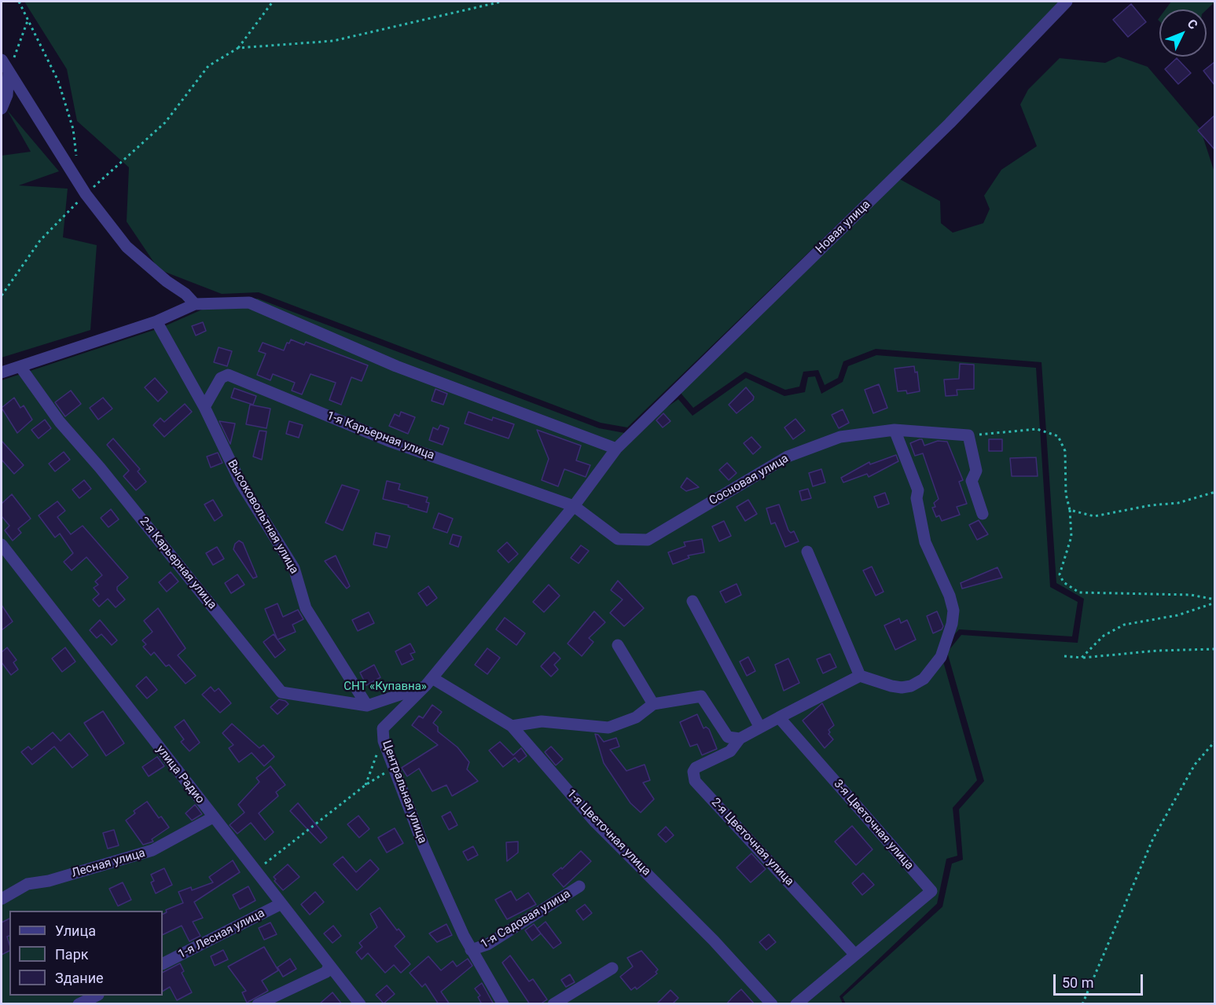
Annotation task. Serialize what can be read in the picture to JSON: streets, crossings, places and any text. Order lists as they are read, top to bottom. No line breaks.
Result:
{"streets":{"street":["Новая улица","1-я Карьерная улица","Сосновая улица","Высоковольтная улица","2-я Карьерная улица","улица Радио","Центральная улица","3-я Цветочная улица","1-я Цветочная улица","2-я Цветочная улица","Лесная улица","1-я Садовая улица","1-я Лесная улица"]},"crossings":[["Новая улица","Центральная улица"],["1-я Карьерная улица","Сосновая улица"],["1-я Карьерная улица","Высоковольтная улица"],["1-я Карьерная улица","Центральная улица"],["Сосновая улица","Центральная улица"],["Высоковольтная улица","2-я Карьерная улица"],["улица Радио","Лесная улица"],["улица Радио","1-я Лесная улица"],["Центральная улица","1-я Цветочная улица"],["Центральная улица","1-я Садовая улица"],["3-я Цветочная улица","2-я Цветочная улица"]],"parks":["СНТ «Купавна»"],"legend":["Улица","Парк","Здание"],"scale_bar":"50 m","north":"top right"}
